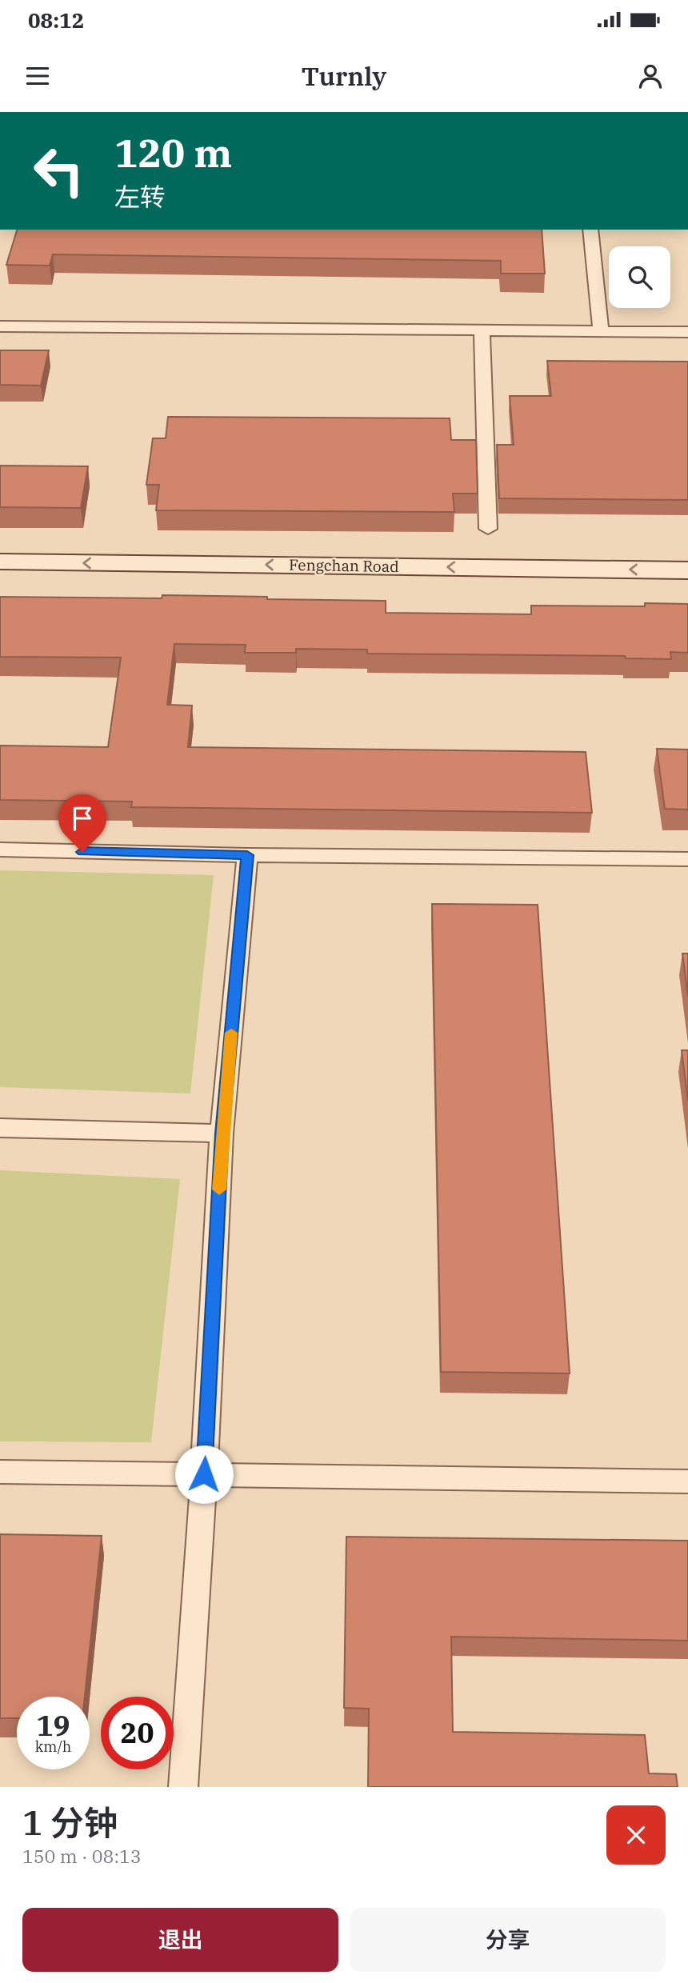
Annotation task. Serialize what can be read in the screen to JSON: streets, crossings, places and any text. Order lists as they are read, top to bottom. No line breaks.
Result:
{"streets":{"street":["Fengchan Road"]},"one_way":["Fengchan Road"],"page":{"status":"08:12","header":"Turnly","turn":["120 m","左转"],"speed":"19 km/h","limit":"20","heading":["1 分钟","150 m · 08:13"],"buttons":["退出","分享"]}}
